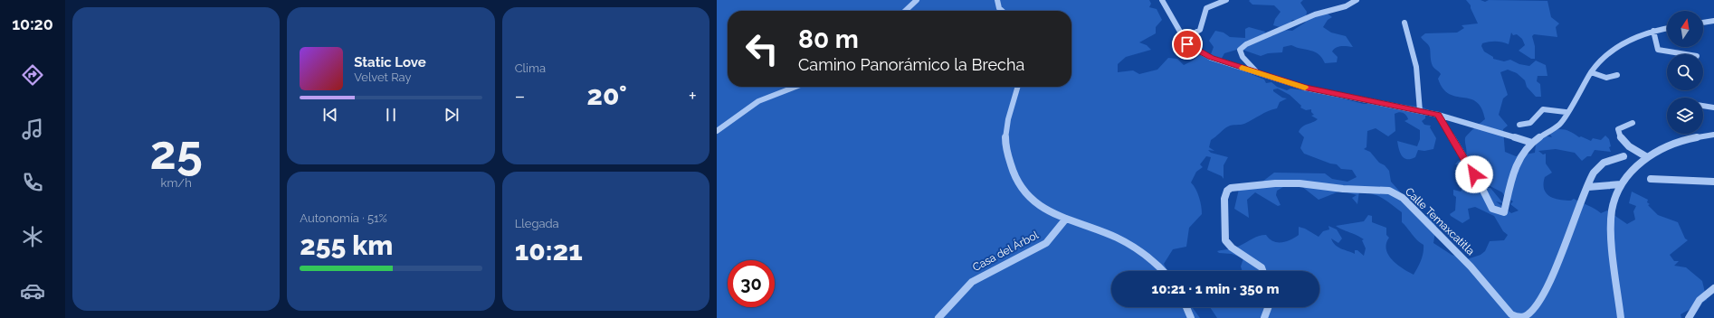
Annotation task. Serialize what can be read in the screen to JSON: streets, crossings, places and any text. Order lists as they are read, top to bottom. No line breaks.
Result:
{"streets":{"street":["Calle Temaxcatitla","Casa del Árbol"]},"north":"top","page":{"tabs":"10:20","tile":[["25","km/h"],"Clima",["Autonomía · 51%","255 km"],["Llegada","10:21"]],"turn":["80 m","Camino Panorámico la Brecha"],"song":["Static Love","Velvet Ray"],"heat":["−","20°","+"],"limit":"30","trip":"10:21 · 1 min · 350 m"}}
